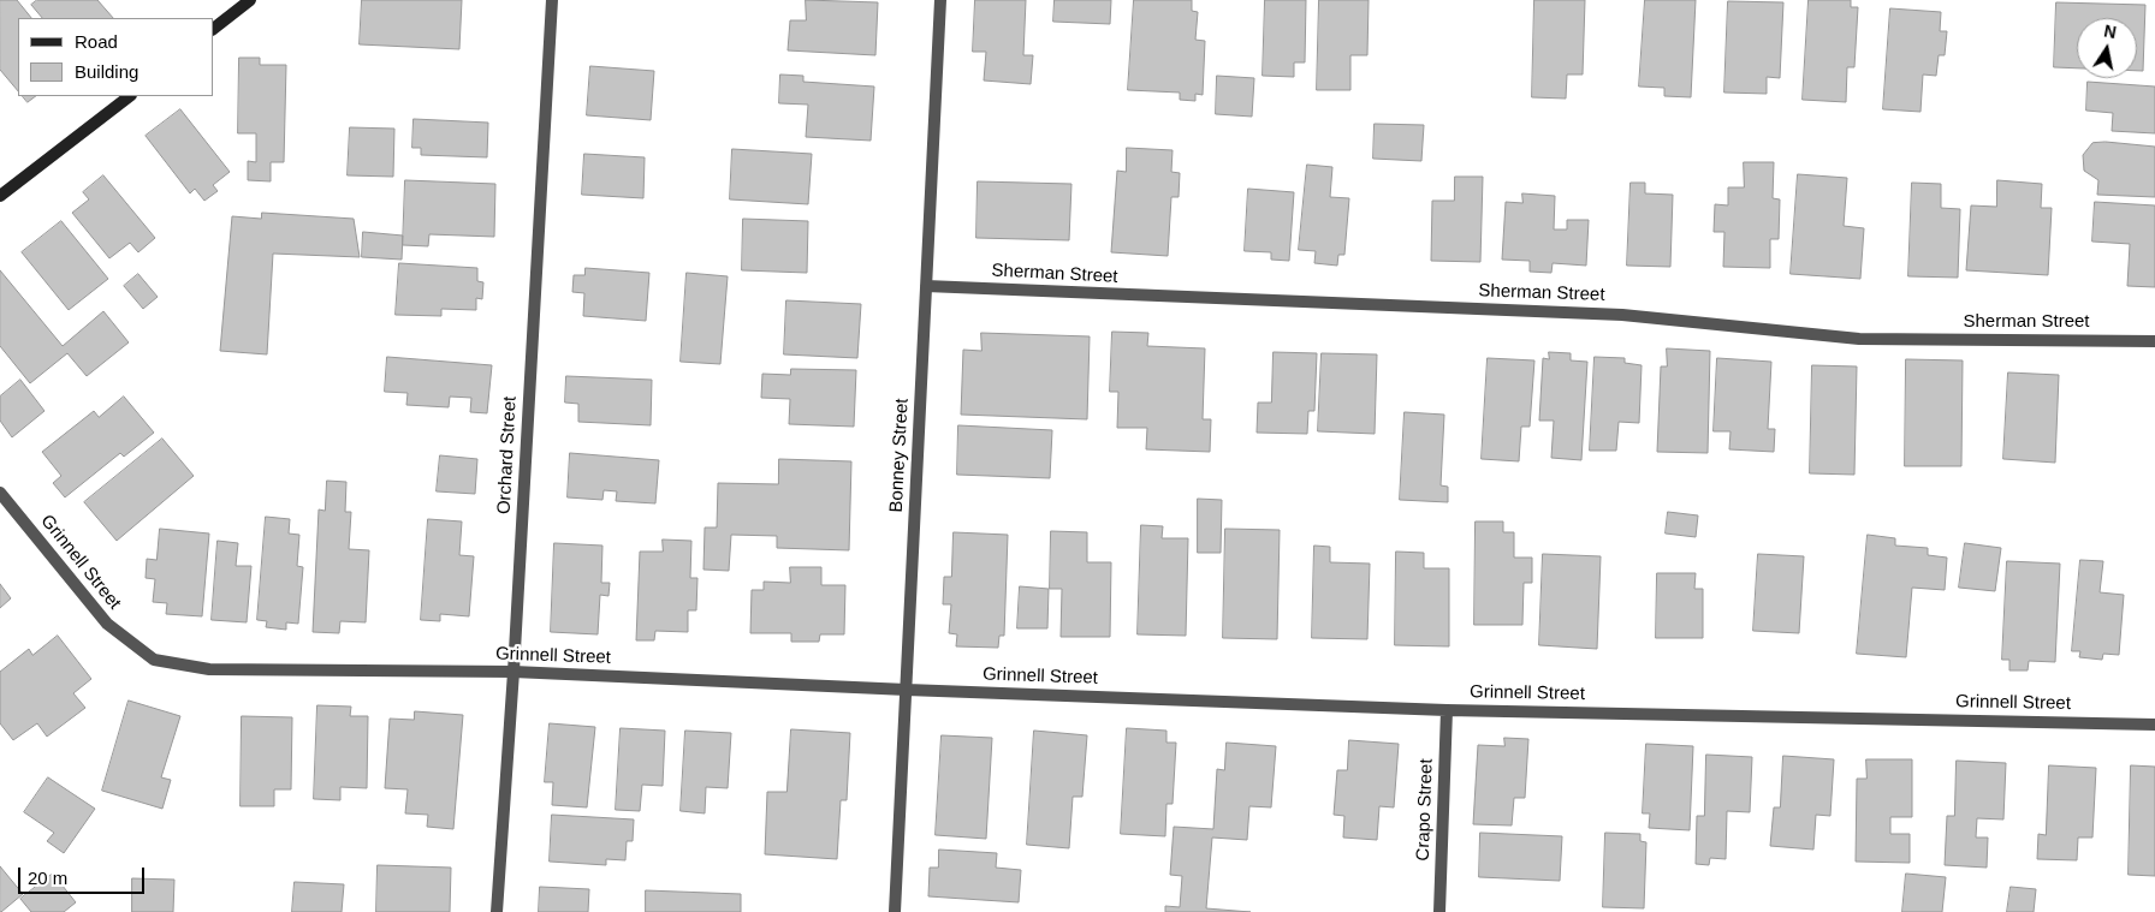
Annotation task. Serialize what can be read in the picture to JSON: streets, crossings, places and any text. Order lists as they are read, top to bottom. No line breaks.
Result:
{"streets":{"street":["Sherman Street","Orchard Street","Bonney Street","Grinnell Street","Crapo Street"]},"crossings":[["Sherman Street","Bonney Street"],["Orchard Street","Grinnell Street"],["Bonney Street","Grinnell Street"],["Grinnell Street","Crapo Street"]],"legend":["Road","Building"],"scale_bar":"20 m","north":"top"}
